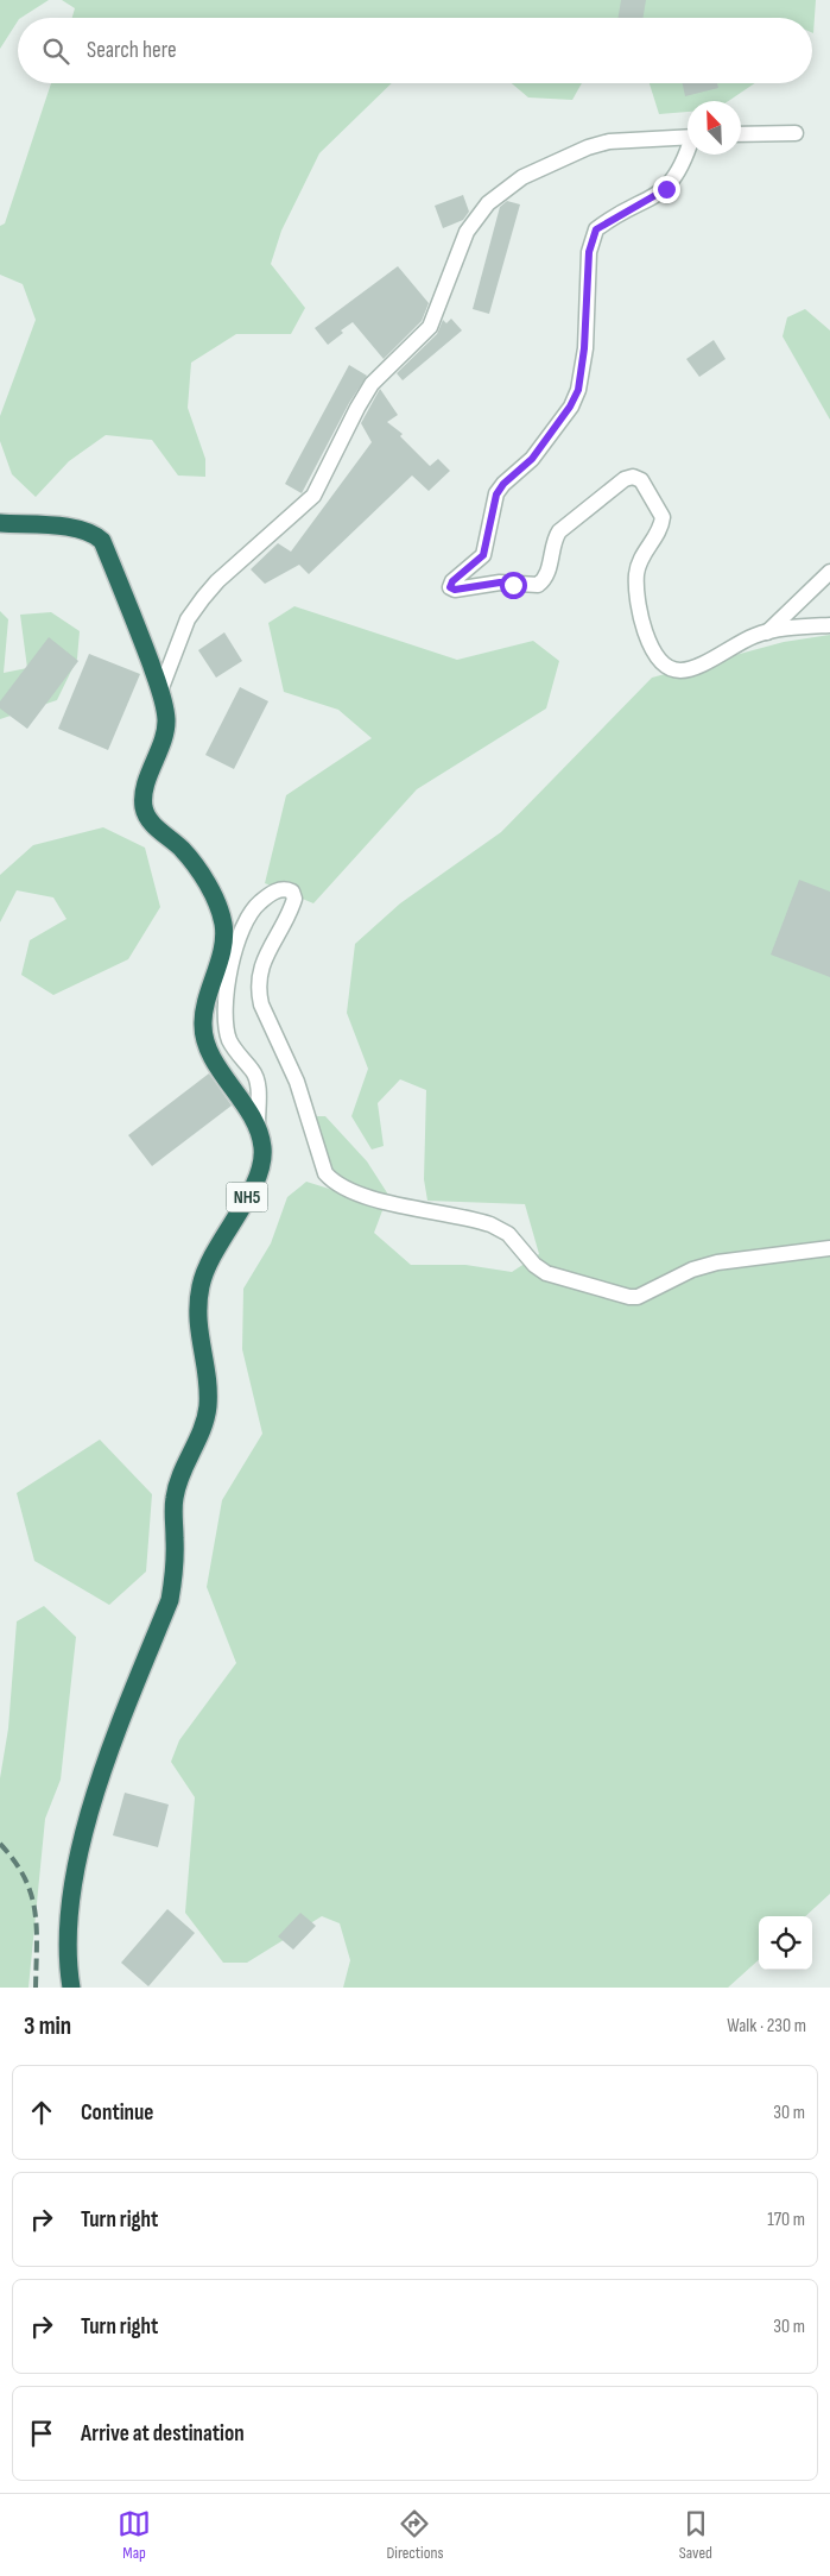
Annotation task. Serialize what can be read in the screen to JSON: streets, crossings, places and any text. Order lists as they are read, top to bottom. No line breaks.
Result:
{"streets":{"highway":["NH5"]},"north":"top left","page":{"search":"Search here","heading":["3 min","Walk · 230 m"],"list":[["Continue","30 m"],["Turn right","170 m"],["Turn right","30 m"],"Arrive at destination"],"nav":["Map","Directions","Saved"]}}
